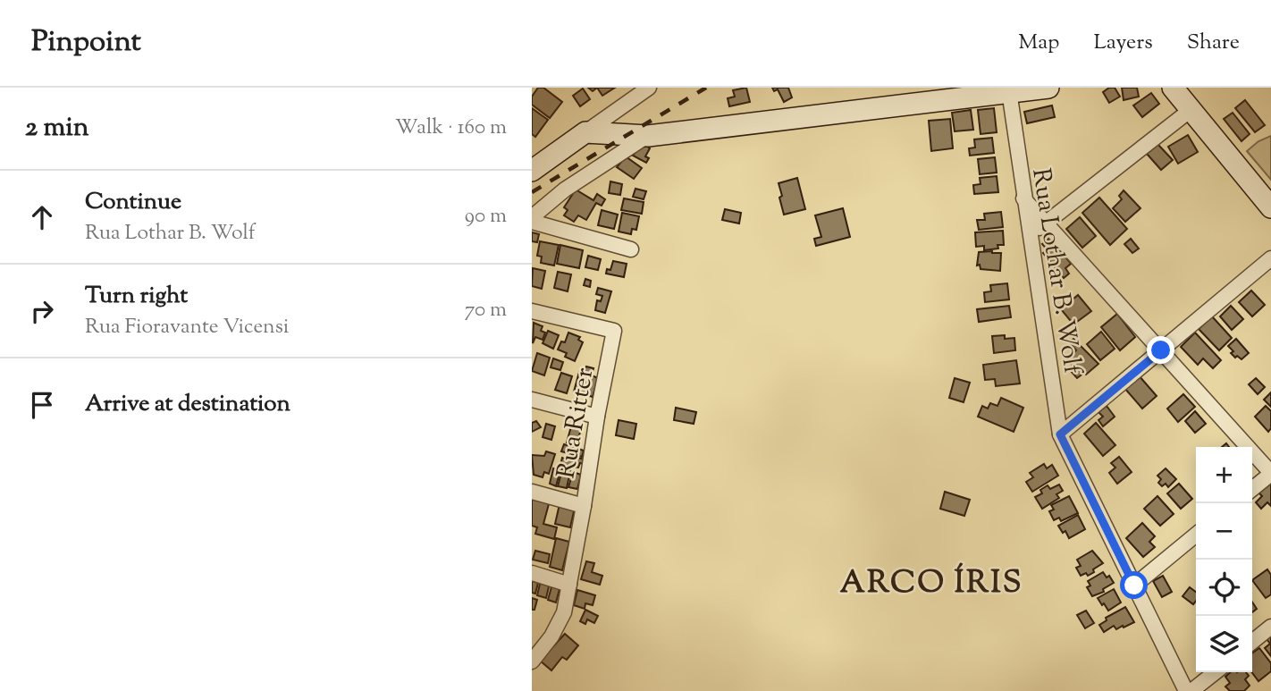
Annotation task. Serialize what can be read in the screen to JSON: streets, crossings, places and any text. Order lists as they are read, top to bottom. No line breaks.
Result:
{"streets":{"street":["Rua Lothar B. Wolf","Rua Ritter"]},"districts":["ARCO ÍRIS"],"page":{"header":"Pinpoint","nav":["Map","Layers","Share"],"heading":["2 min","Walk · 160 m"],"list":[["Continue","Rua Lothar B. Wolf","90 m"],["Turn right","Rua Fioravante Vicensi","70 m"],"Arrive at destination"],"map_buttons":["+","−"]}}
